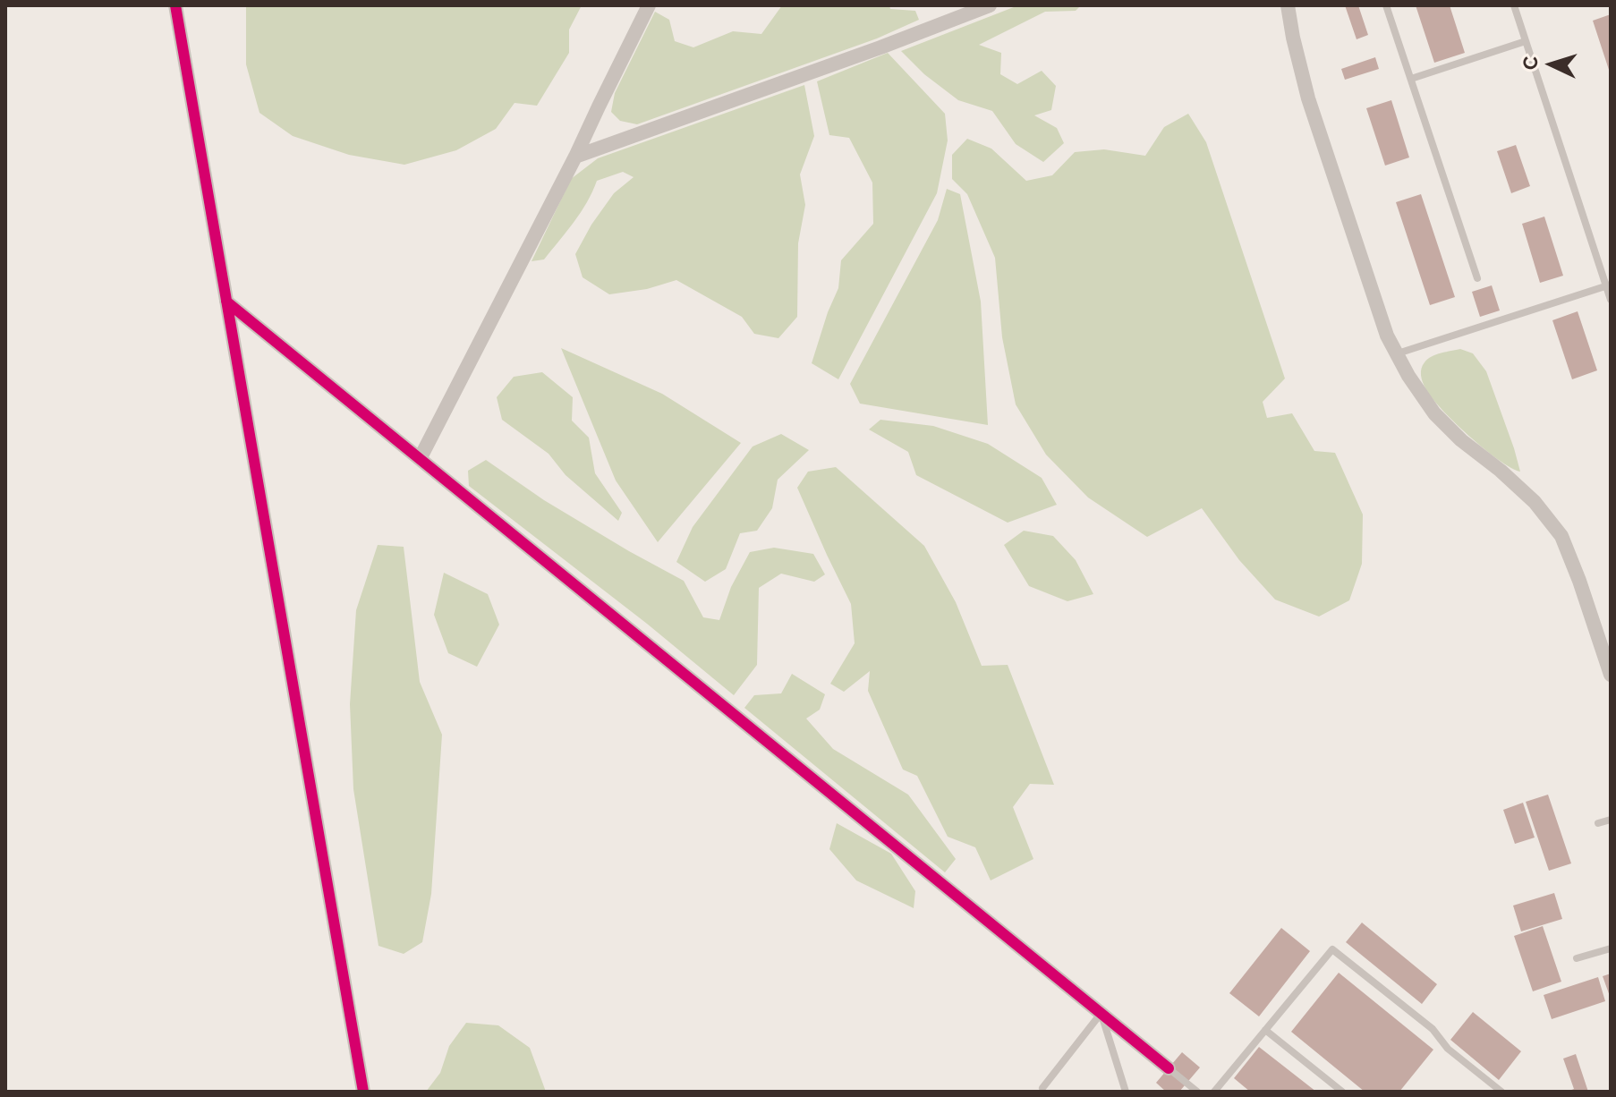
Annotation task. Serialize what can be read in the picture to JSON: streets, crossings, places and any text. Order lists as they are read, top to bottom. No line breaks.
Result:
{"north":"left"}
